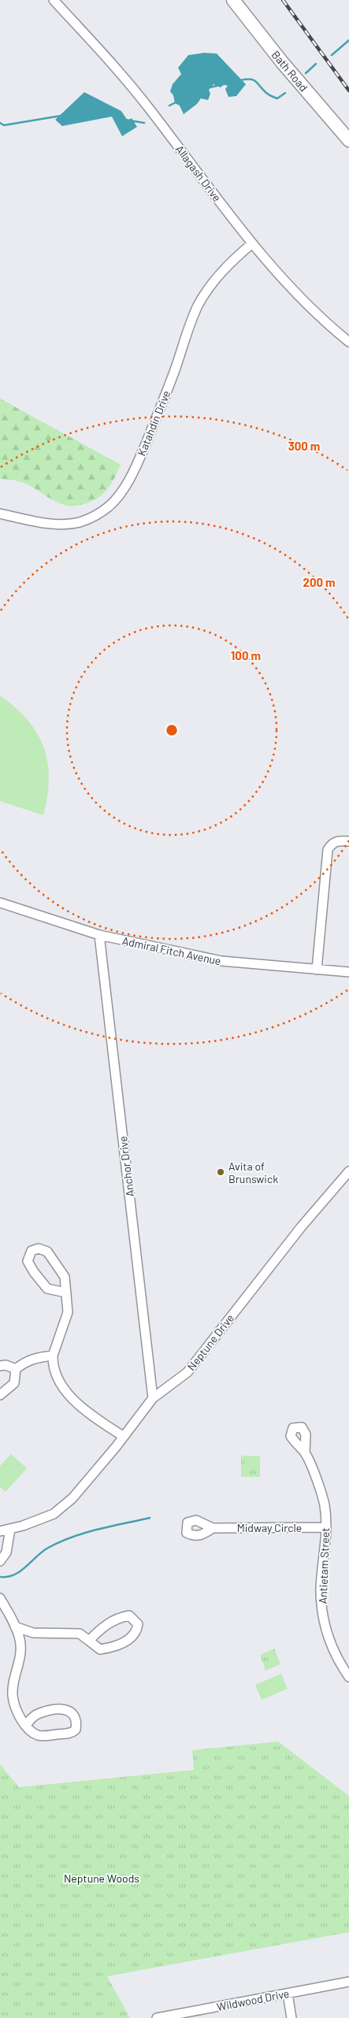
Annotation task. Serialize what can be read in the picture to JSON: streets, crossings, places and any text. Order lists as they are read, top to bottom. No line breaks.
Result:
{"streets":{"main road":["Bath Road"],"street":["Allagash Drive","Katahdin Drive","Admiral Fitch Avenue","Anchor Drive","Neptune Drive","Midway Circle","Antietam Street","Wildwood Drive"]},"crossings":[["Allagash Drive","Katahdin Drive"],["Admiral Fitch Avenue","Anchor Drive"],["Anchor Drive","Neptune Drive"],["Midway Circle","Antietam Street"]],"parks":["Neptune Woods"],"places":["Avita of Brunswick"],"rings":["300 m","200 m","100 m"]}
